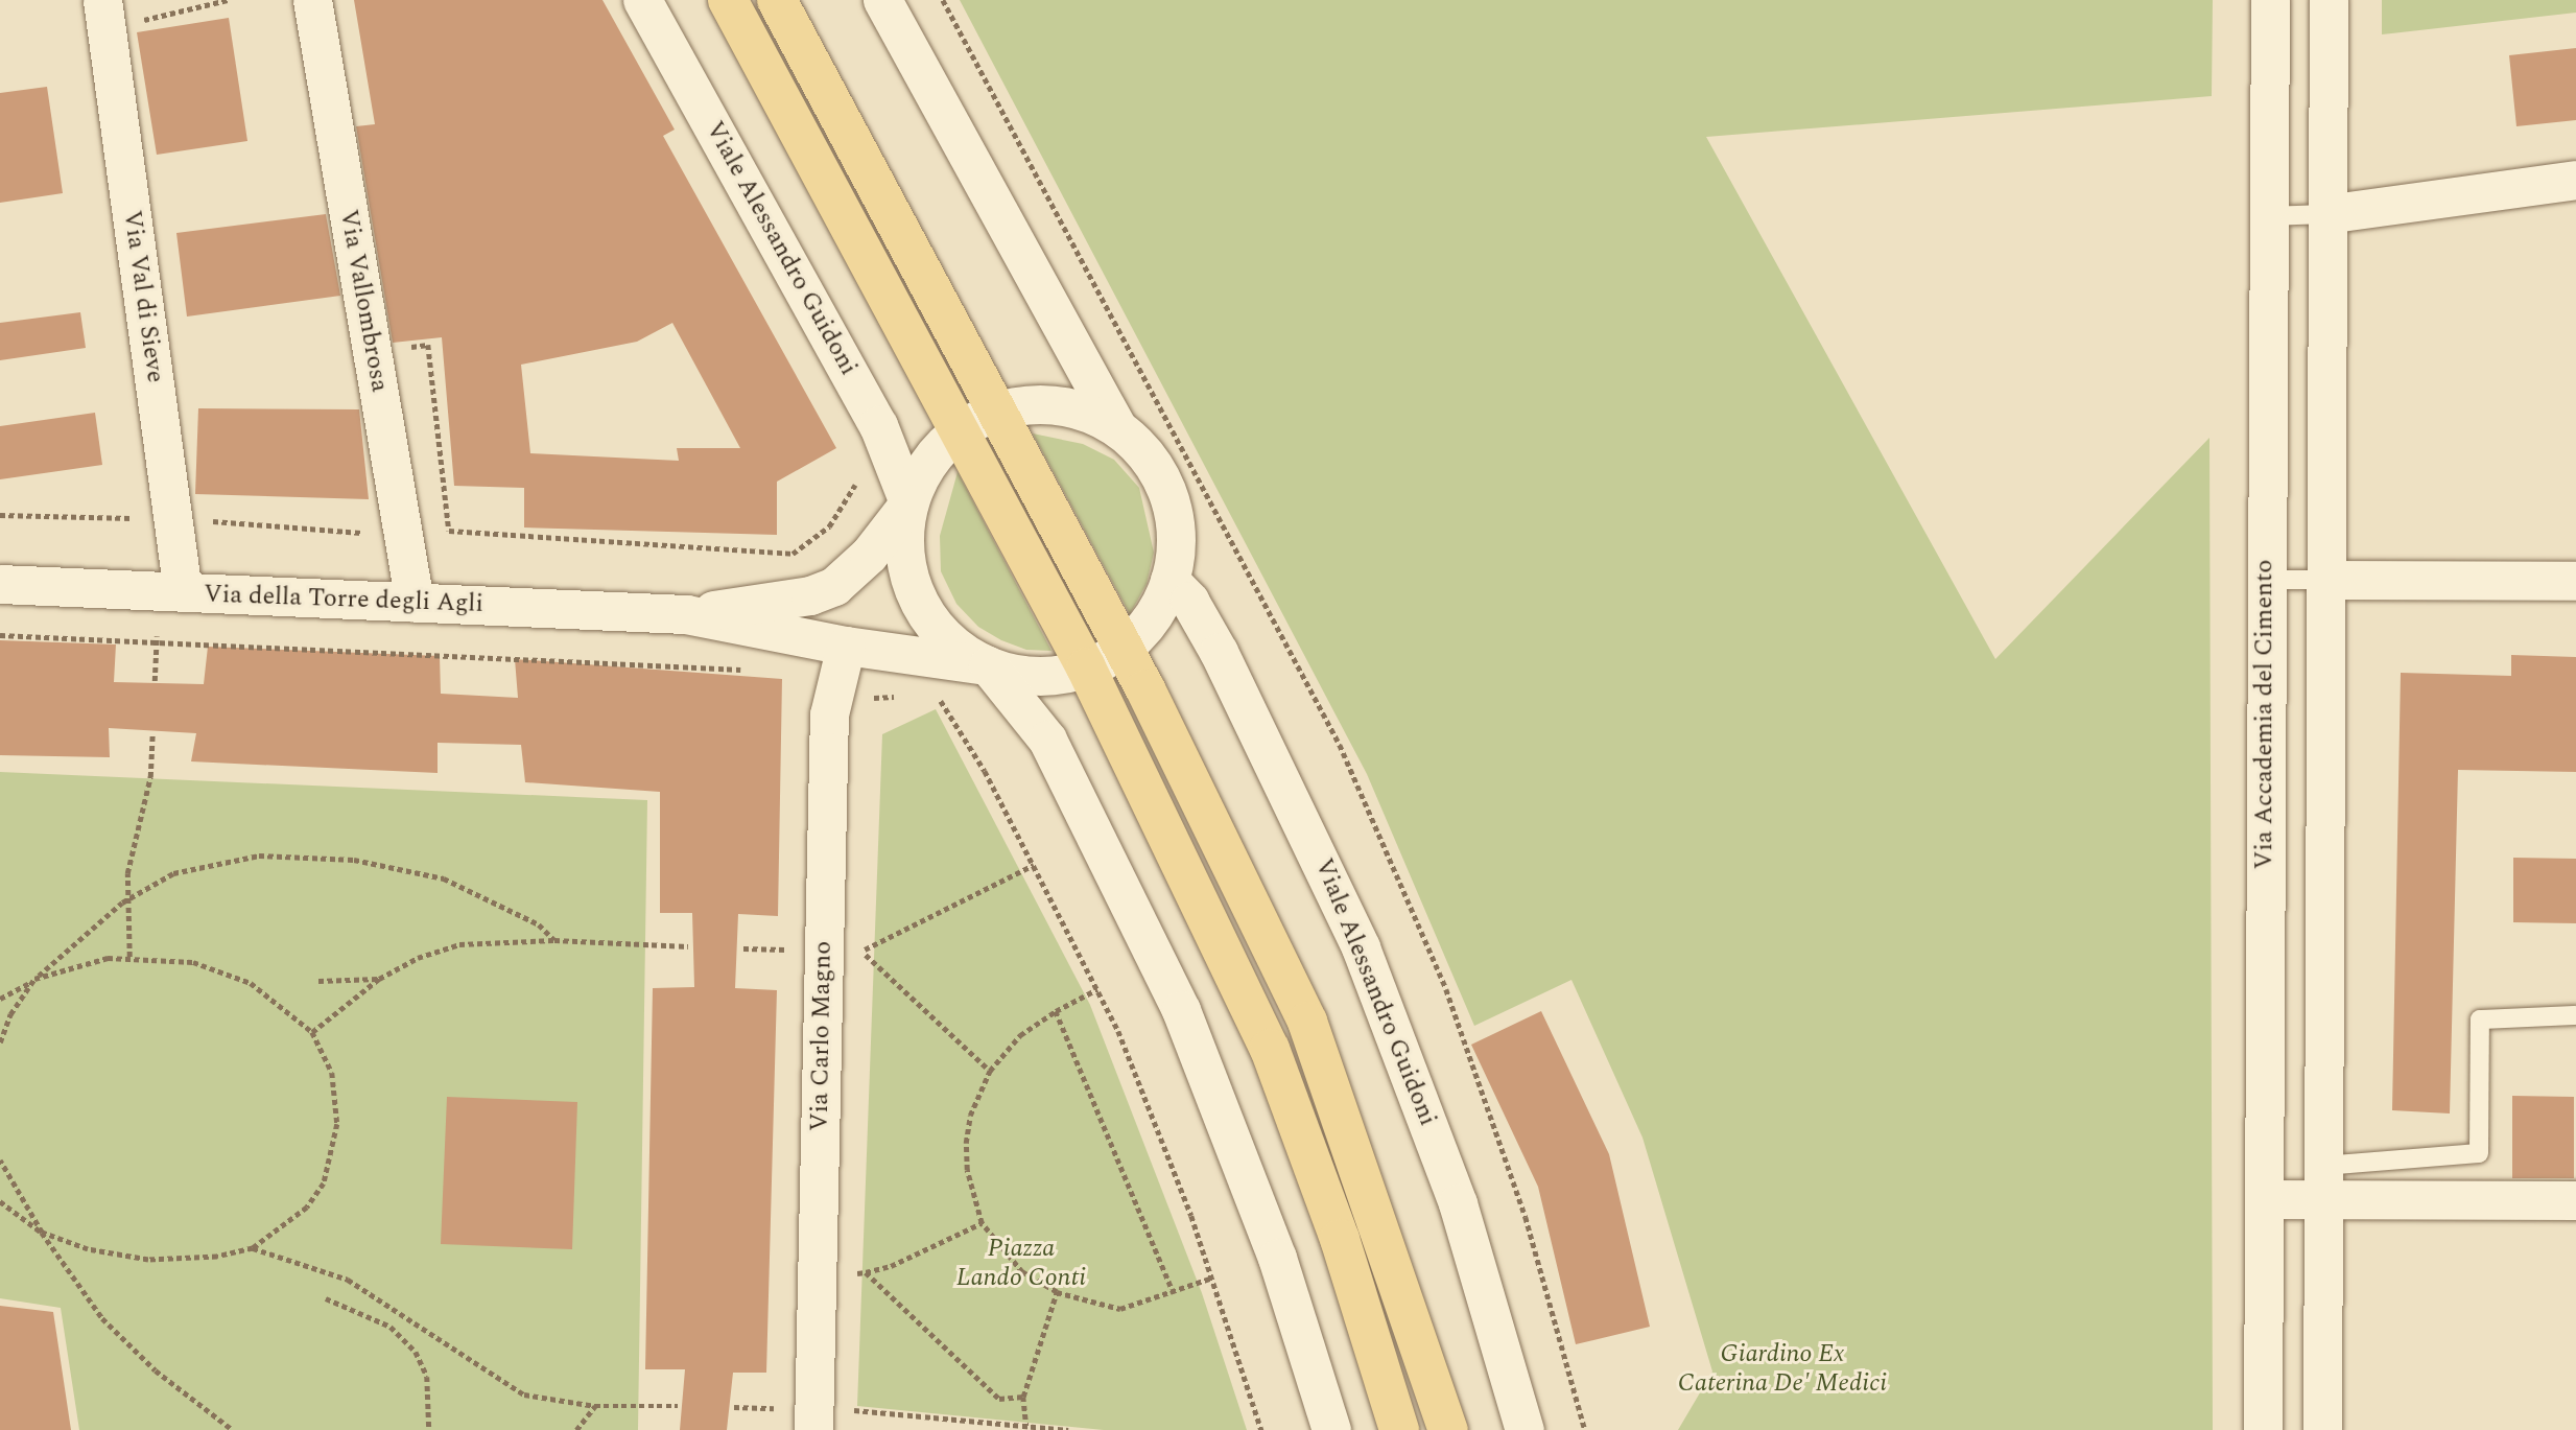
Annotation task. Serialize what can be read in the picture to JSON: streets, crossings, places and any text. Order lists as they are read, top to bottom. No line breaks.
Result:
{"streets":{"street":["Viale Alessandro Guidoni","Via Val di Sieve","Via Vallombrosa","Via della Torre degli Agli","Via Accademia del Cimento","Via Carlo Magno"]},"crossings":[["Viale Alessandro Guidoni","Via della Torre degli Agli"],["Via Val di Sieve","Via della Torre degli Agli"],["Via Vallombrosa","Via della Torre degli Agli"],["Via della Torre degli Agli","Via Carlo Magno"]],"parks":["Piazza Lando Conti","Giardino Ex Caterina De' Medici"]}
